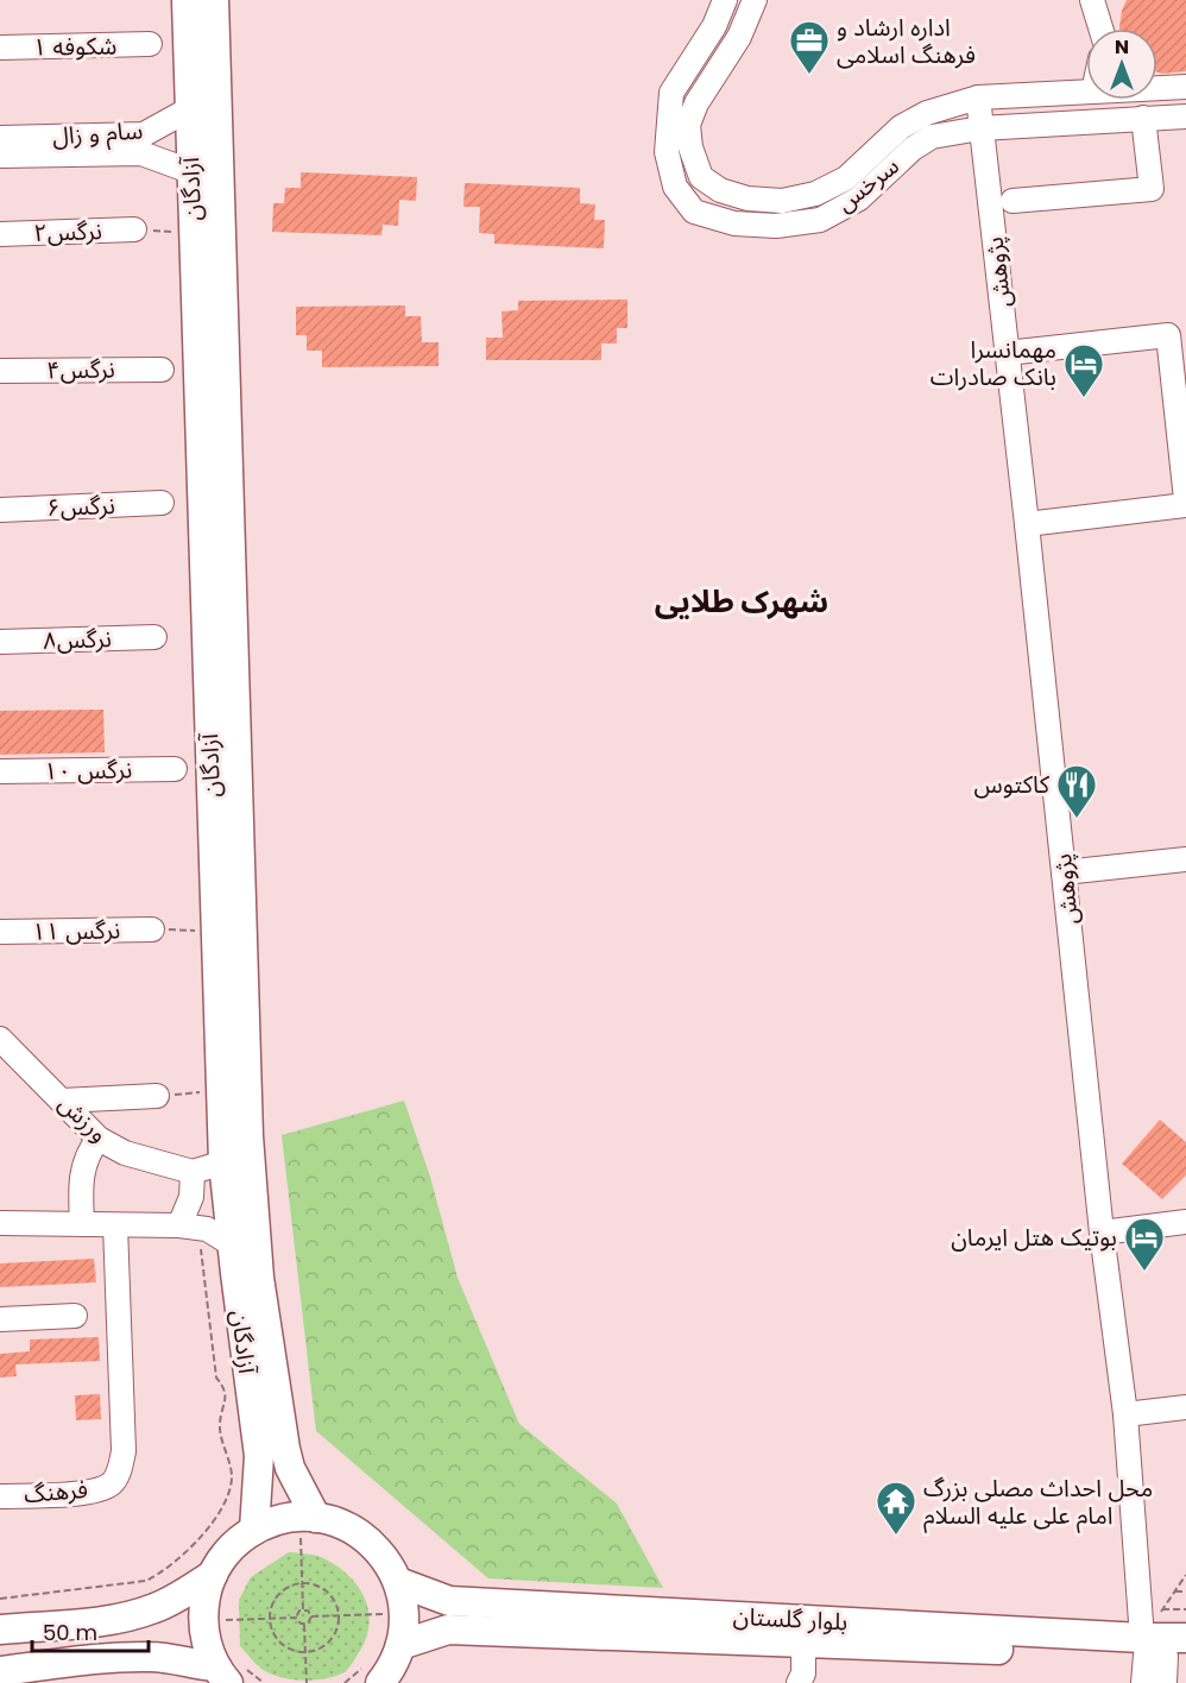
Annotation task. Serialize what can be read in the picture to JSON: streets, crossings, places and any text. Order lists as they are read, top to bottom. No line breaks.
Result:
{"streets":{"main road":["آزادگان","بلوار گلستان"],"street":["شکوفه ۱","سام و زال","سرخس","نرگس۲","پژوهش","نرگس۴","نرگس۶","نرگس۸","نرگس ۱۰","نرگس ۱۱","ورزش","فرهنگ"]},"crossings":[["سام و زال","آزادگان"],["سرخس","پژوهش"],["پژوهش","بلوار گلستان"]],"districts":["شهرک طلایی"],"places":{"office":["اداره ارشاد و فرهنگ اسلامی"],"hotel":["مهمانسرا بانک صادرات","بوتیک هتل ایرمان"],"restaurant":["کاکتوس"],"temple":["محل احداث مصلی بزرگ امام علی علیه السلام"]},"scale_bar":"50 m","north":"top"}
